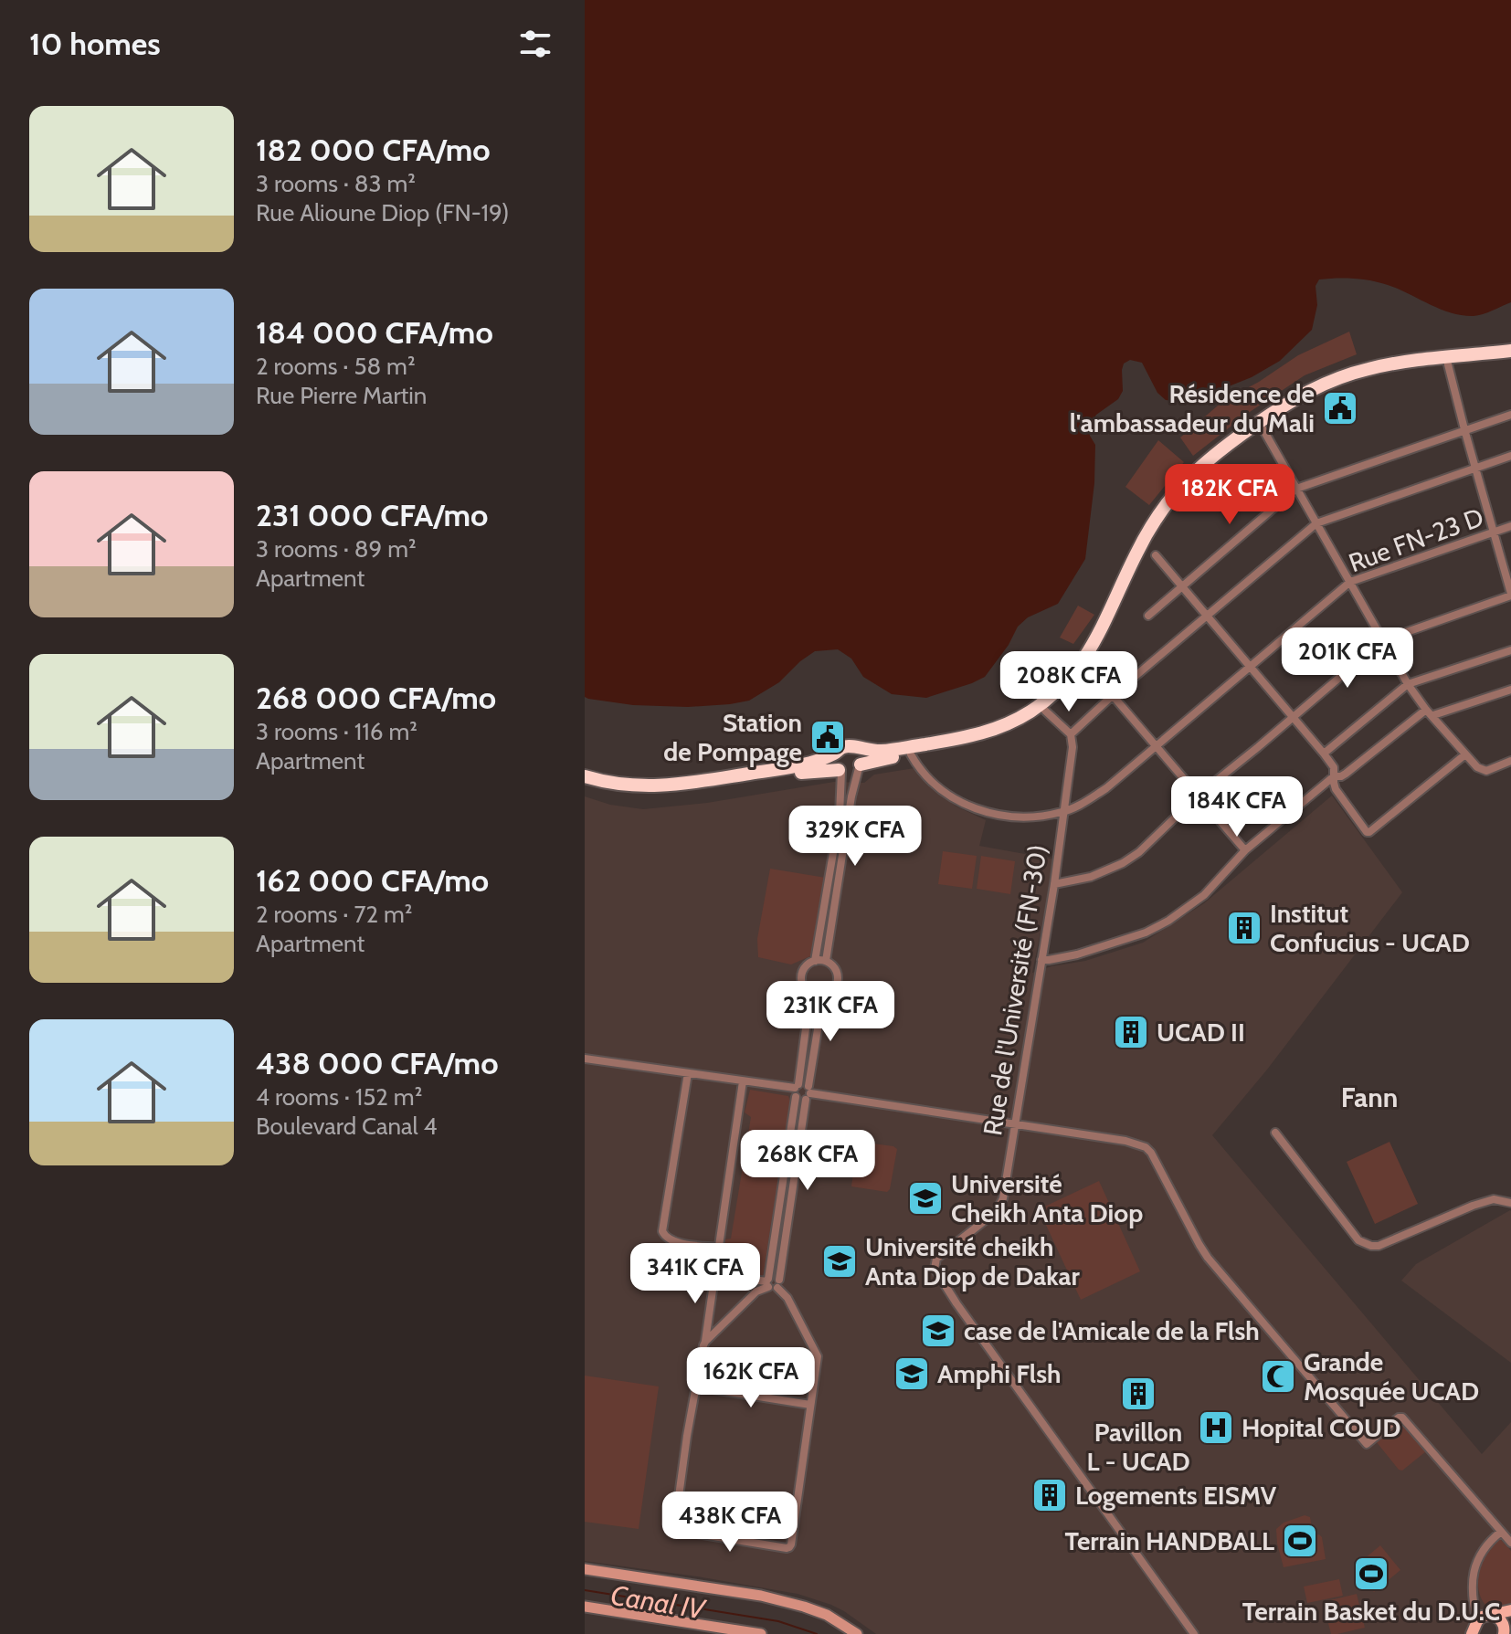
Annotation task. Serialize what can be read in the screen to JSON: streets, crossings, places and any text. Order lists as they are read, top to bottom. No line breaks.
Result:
{"streets":{"street":["Rue FN-23 D","Rue de l'Université (FN-30)"]},"crossings":[["Rue FN-23 D","Rue de l'Université (FN-30)"]],"districts":["Fann"],"water":["Canal IV"],"places":{"public building":["Résidence de l'ambassadeur du Mali","Station de Pompage"],"building":["Institut Confucius - UCAD","UCAD II","Pavillon L - UCAD","Logements EISMV"],"school or university":["Université Cheikh Anta Diop","Université cheikh Anta Diop de Dakar","case de l'Amicale de la Flsh","Amphi Flsh"],"mosque":["Grande Mosquée UCAD"],"hospital":["Hopital COUD"],"sports":["Terrain HANDBALL","Terrain Basket du D.U.C"]},"page":{"heading":"10 homes","list":[{"name":"182 000 CFA/mo","note":"3 rooms · 83 m² · Rue Alioune Diop (FN-19)"},{"name":"184 000 CFA/mo","note":"2 rooms · 58 m² · Rue Pierre Martin"},{"name":"231 000 CFA/mo","note":"3 rooms · 89 m² · Apartment"},{"name":"268 000 CFA/mo","note":"3 rooms · 116 m² · Apartment"},{"name":"162 000 CFA/mo","note":"2 rooms · 72 m² · Apartment"},{"name":"438 000 CFA/mo","note":"4 rooms · 152 m² · Boulevard Canal 4"}],"price":["182K CFA","201K CFA","208K CFA","184K CFA","329K CFA","231K CFA","268K CFA","341K CFA","162K CFA","438K CFA"]}}
